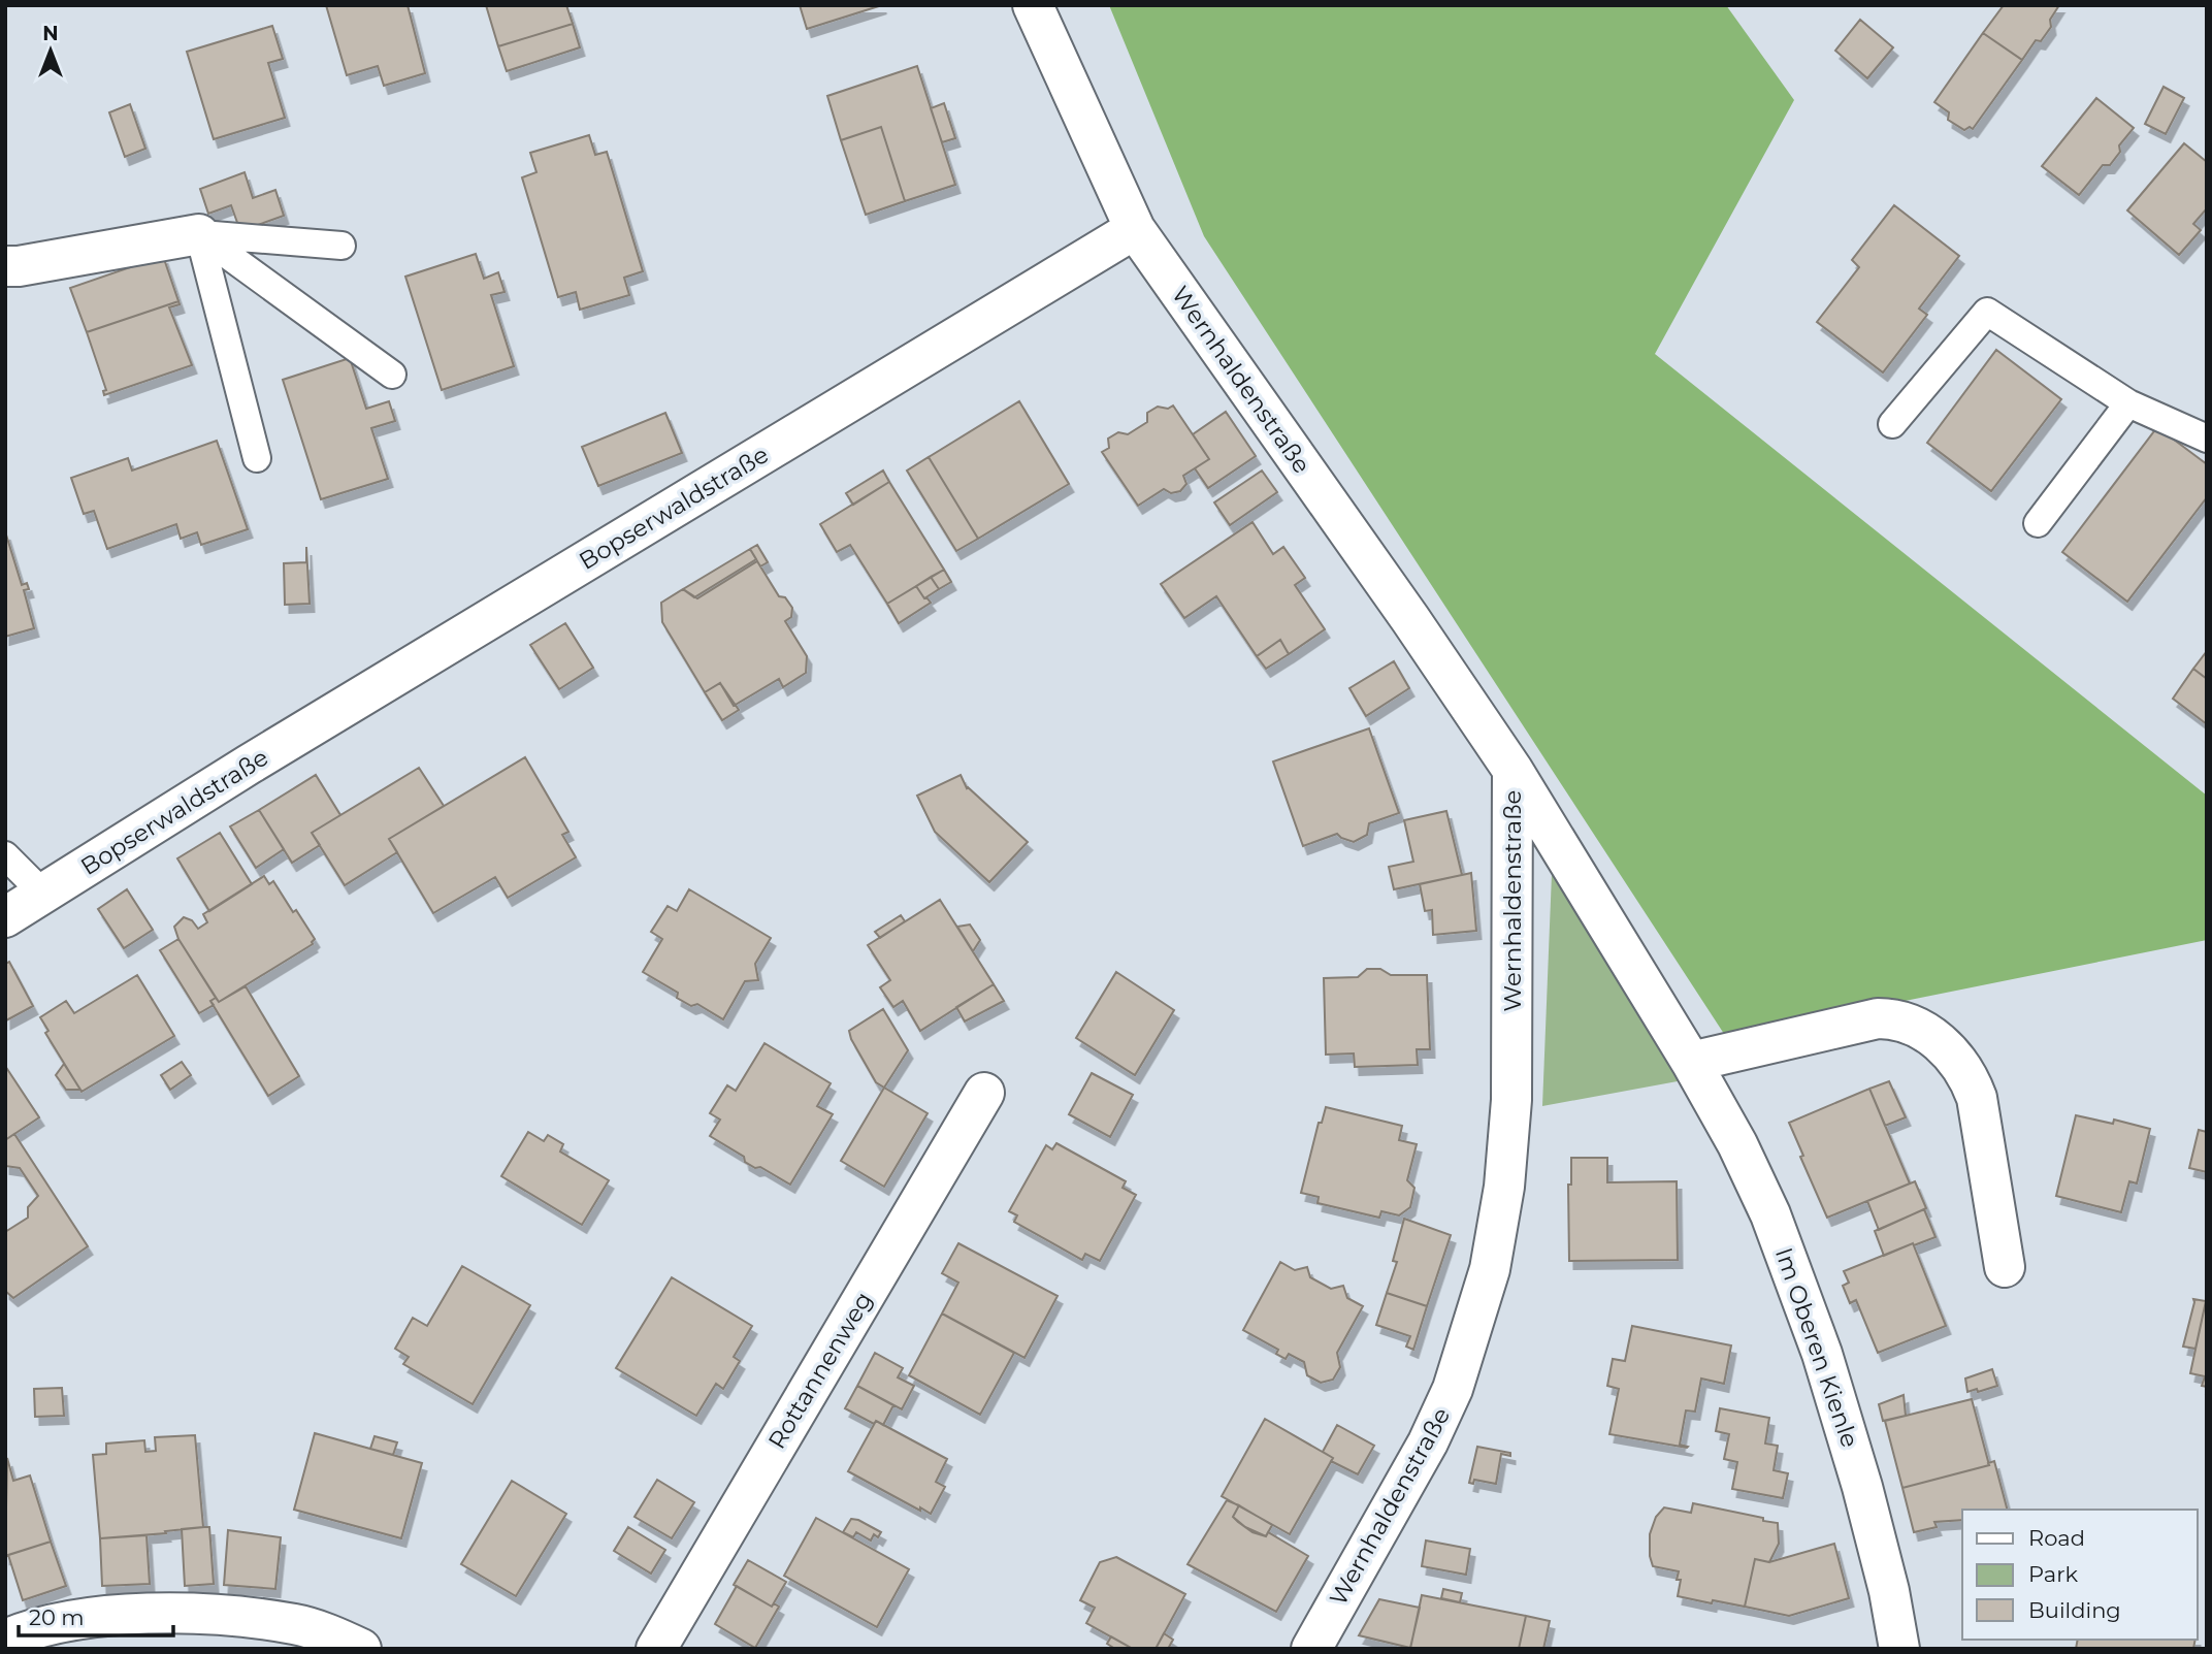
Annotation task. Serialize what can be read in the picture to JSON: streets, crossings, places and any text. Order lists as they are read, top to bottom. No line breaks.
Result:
{"streets":{"street":["Wernhaldenstraße","Bopserwaldstraße","Im Oberen Kienle","Rottannenweg"]},"crossings":[["Wernhaldenstraße","Bopserwaldstraße"],["Wernhaldenstraße","Im Oberen Kienle"]],"legend":["Road","Park","Building"],"scale_bar":"20 m","north":"top"}
